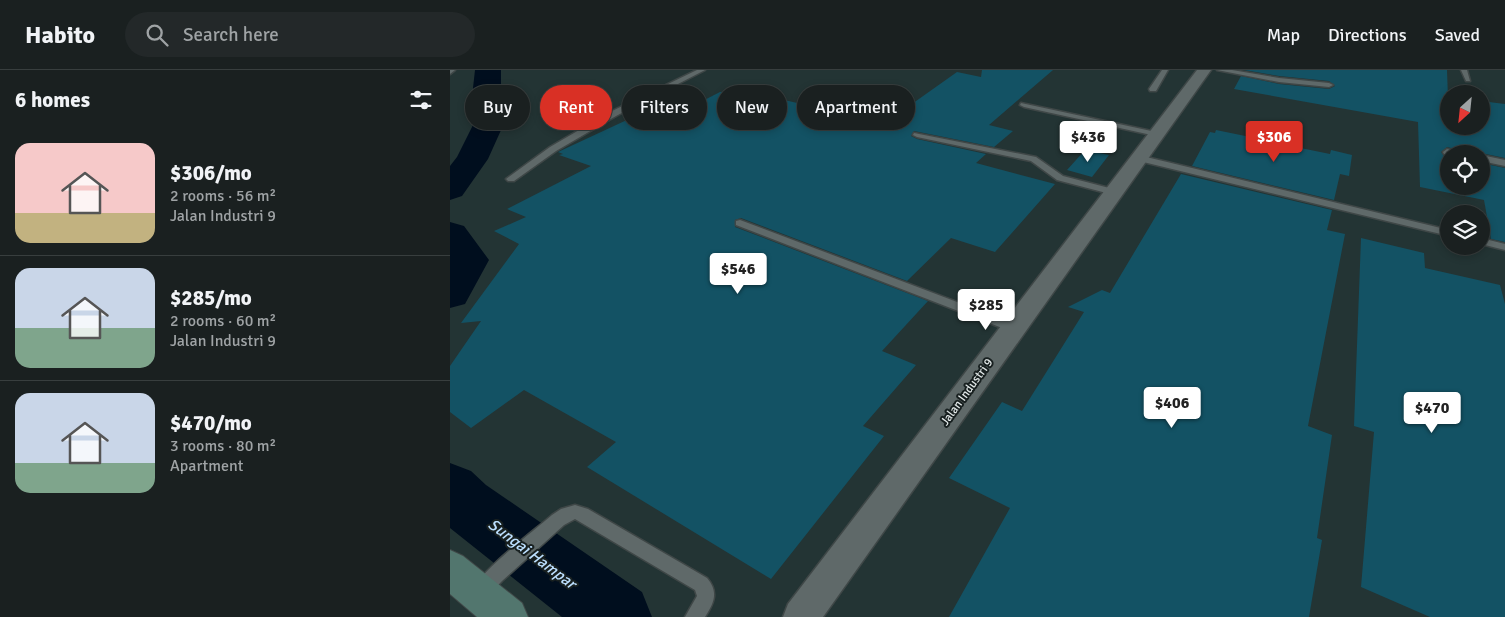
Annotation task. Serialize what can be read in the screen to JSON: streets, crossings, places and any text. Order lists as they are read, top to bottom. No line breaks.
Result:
{"streets":{"street":["Jalan Industri 9"]},"water":["Sungai Hampar"],"north":"bottom left","page":{"header":"Habito","search":"Search here","nav":["Map","Directions","Saved"],"heading":"6 homes","chip":["Buy","Rent","Filters","New","Apartment"],"price":["$436","$306","$546","$285","$406","$470"],"list":[{"name":"$306/mo","note":"2 rooms · 56 m² · Jalan Industri 9"},{"name":"$285/mo","note":"2 rooms · 60 m² · Jalan Industri 9"},{"name":"$470/mo","note":"3 rooms · 80 m² · Apartment"}]}}
